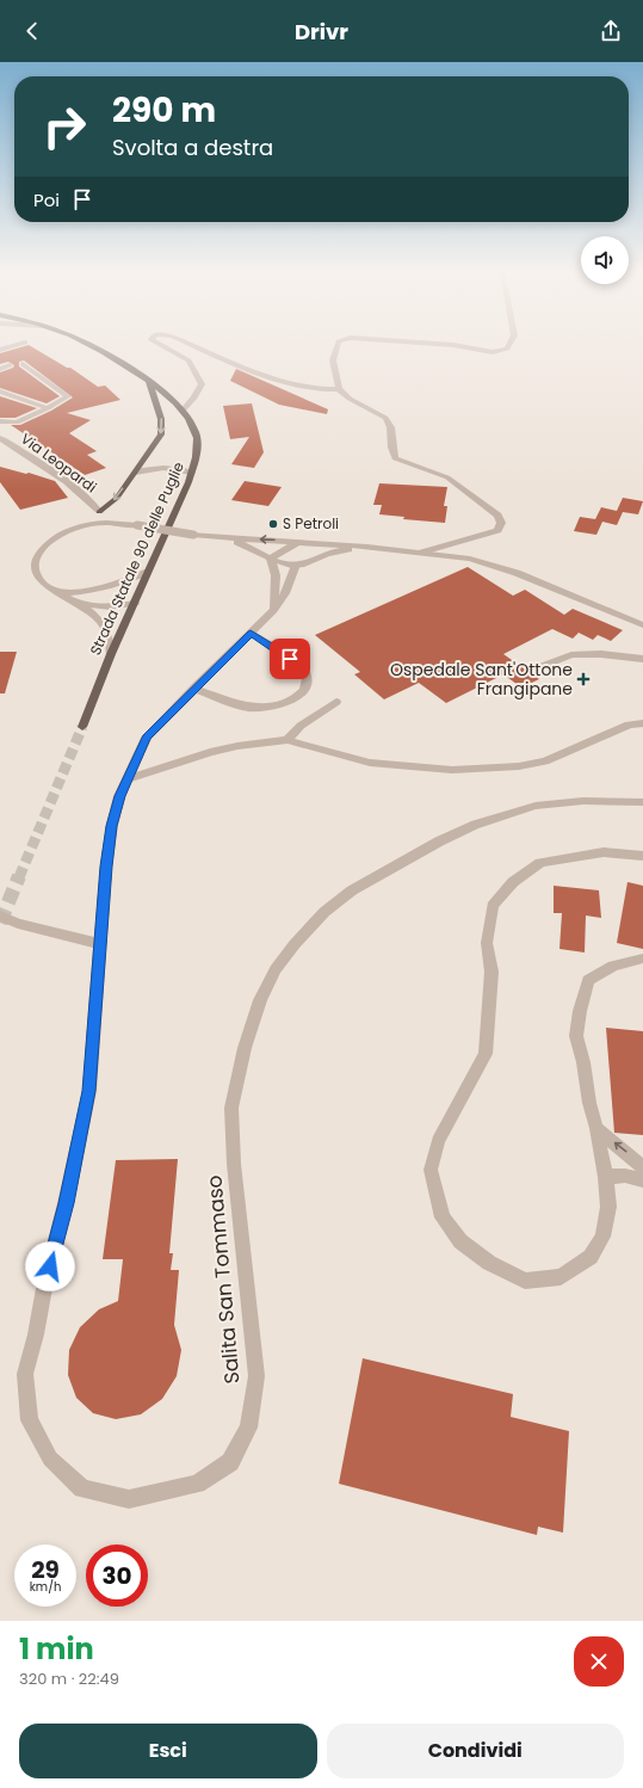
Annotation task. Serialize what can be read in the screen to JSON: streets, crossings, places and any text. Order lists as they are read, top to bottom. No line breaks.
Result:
{"streets":{"main road":["Strada Statale 90 delle Puglie"],"street":["Via Leopardi","Salita San Tommaso"]},"places":{"other":["S Petroli"],"health":["Ospedale Sant'Ottone Frangipane"]},"page":{"header":"Drivr","turn":["290 m","Svolta a destra"],"then":"Poi","speed":"29 km/h","limit":"30","heading":["1 min","320 m · 22:49"],"buttons":["Esci","Condividi"]}}
